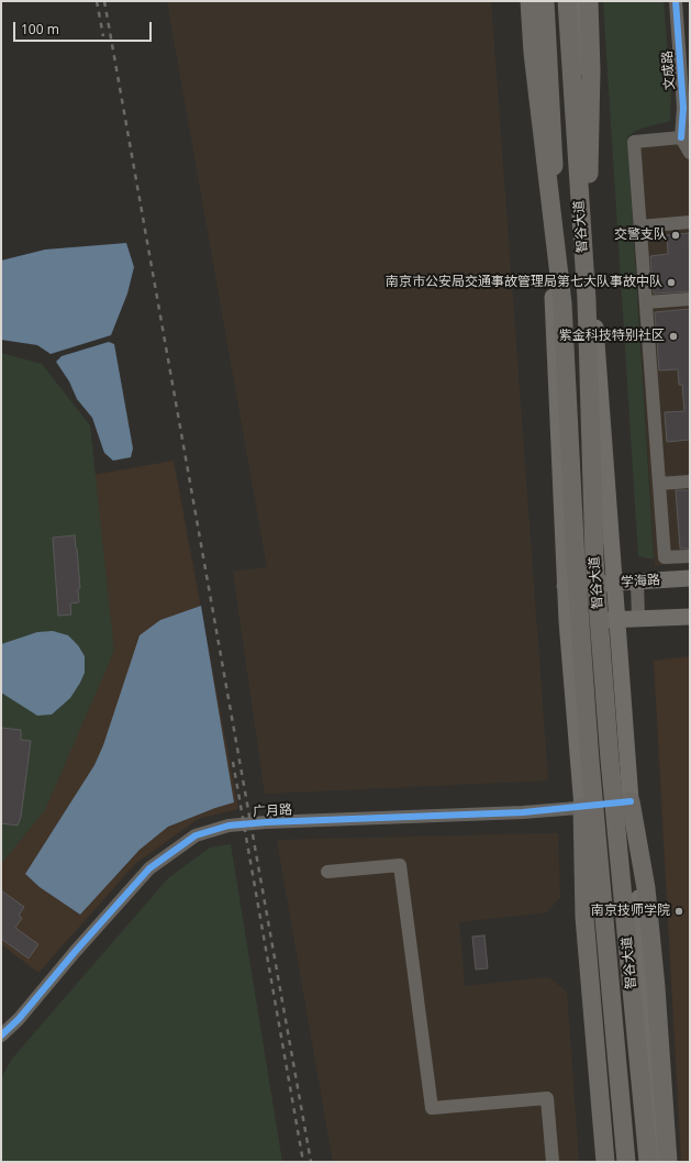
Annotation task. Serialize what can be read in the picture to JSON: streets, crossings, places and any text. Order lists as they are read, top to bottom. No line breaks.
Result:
{"streets":{"highway":["智谷大道"],"main road":["学海路"],"street":["文成路","广月路"]},"crossings":[["智谷大道","学海路"],["智谷大道","广月路"]],"places":["交警支队","南京市公安局交通事故管理局第七大队事故中队","紫金科技特别社区","南京技师学院"],"scale_bar":"100 m"}
